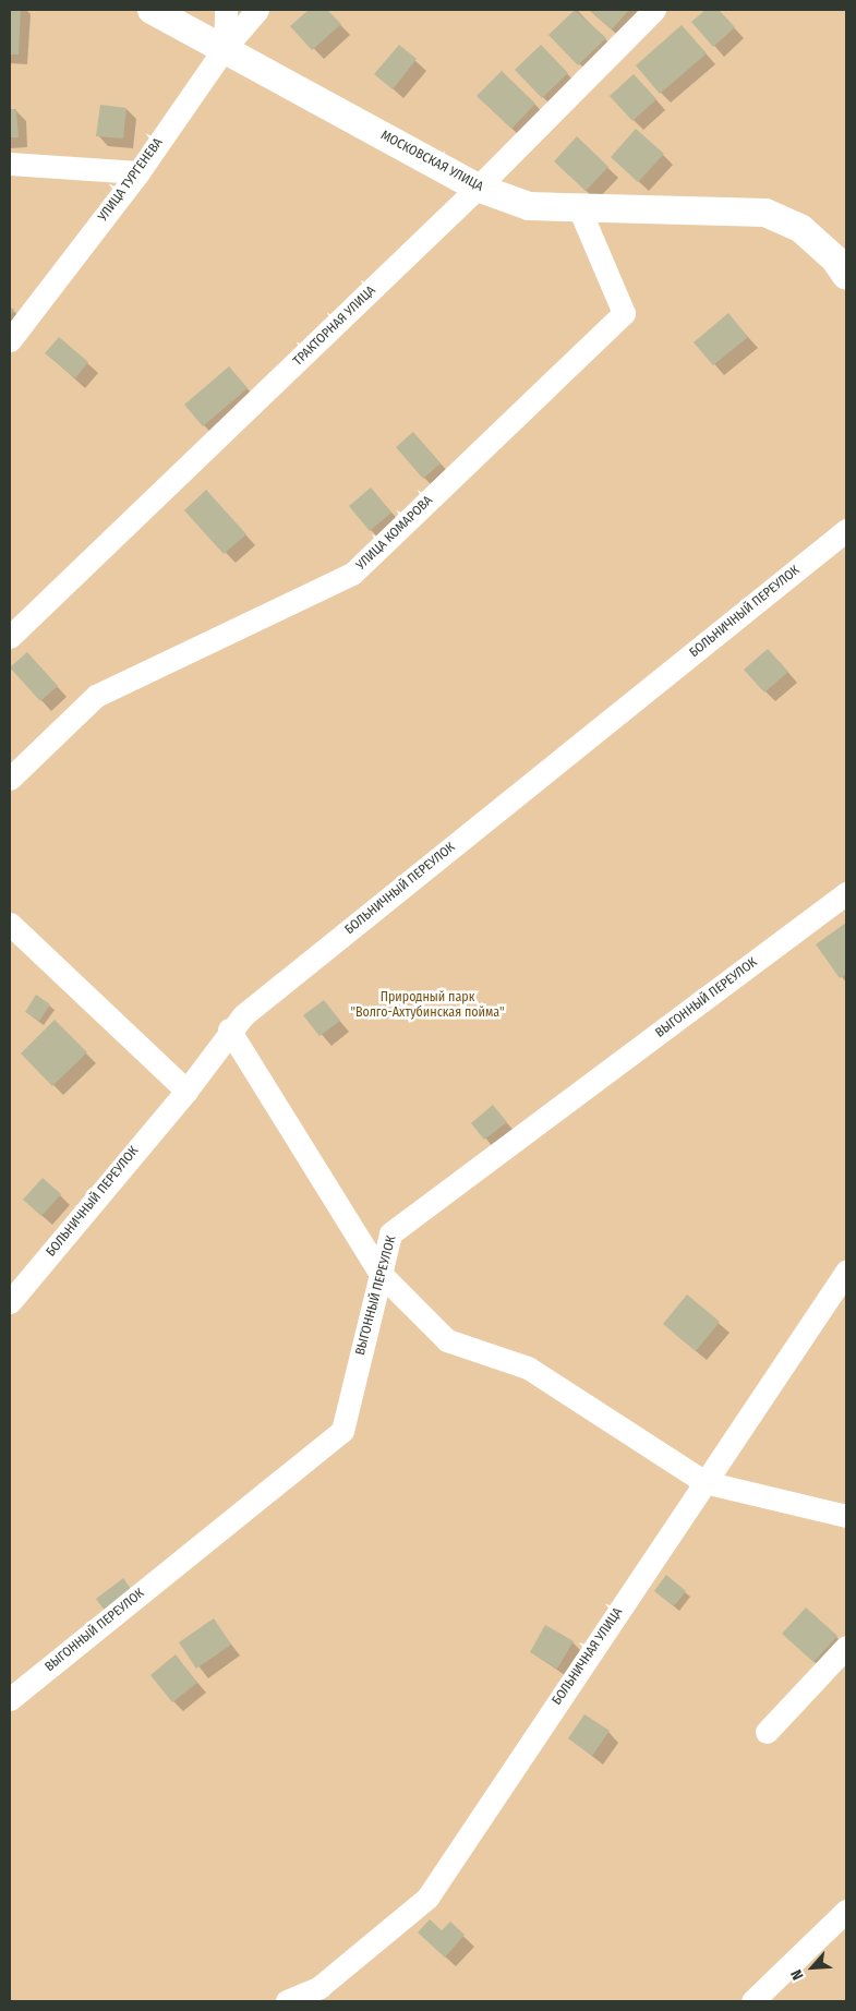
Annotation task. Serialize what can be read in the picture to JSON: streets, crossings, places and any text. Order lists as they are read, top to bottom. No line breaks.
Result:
{"streets":{"street":["МОСКОВСКАЯ УЛИЦА","УЛИЦА ТУРГЕНЕВА","ТРАКТОРНАЯ УЛИЦА","УЛИЦА КОМАРОВА","БОЛЬНИЧНЫЙ ПЕРЕУЛОК","ВЫГОННЫЙ ПЕРЕУЛОК","БОЛЬНИЧНАЯ УЛИЦА"]},"crossings":[["МОСКОВСКАЯ УЛИЦА","УЛИЦА ТУРГЕНЕВА"],["МОСКОВСКАЯ УЛИЦА","ТРАКТОРНАЯ УЛИЦА"],["МОСКОВСКАЯ УЛИЦА","УЛИЦА КОМАРОВА"]],"parks":["Природный парк \"Волго-Ахтубинская пойма\""],"north":"bottom left"}
